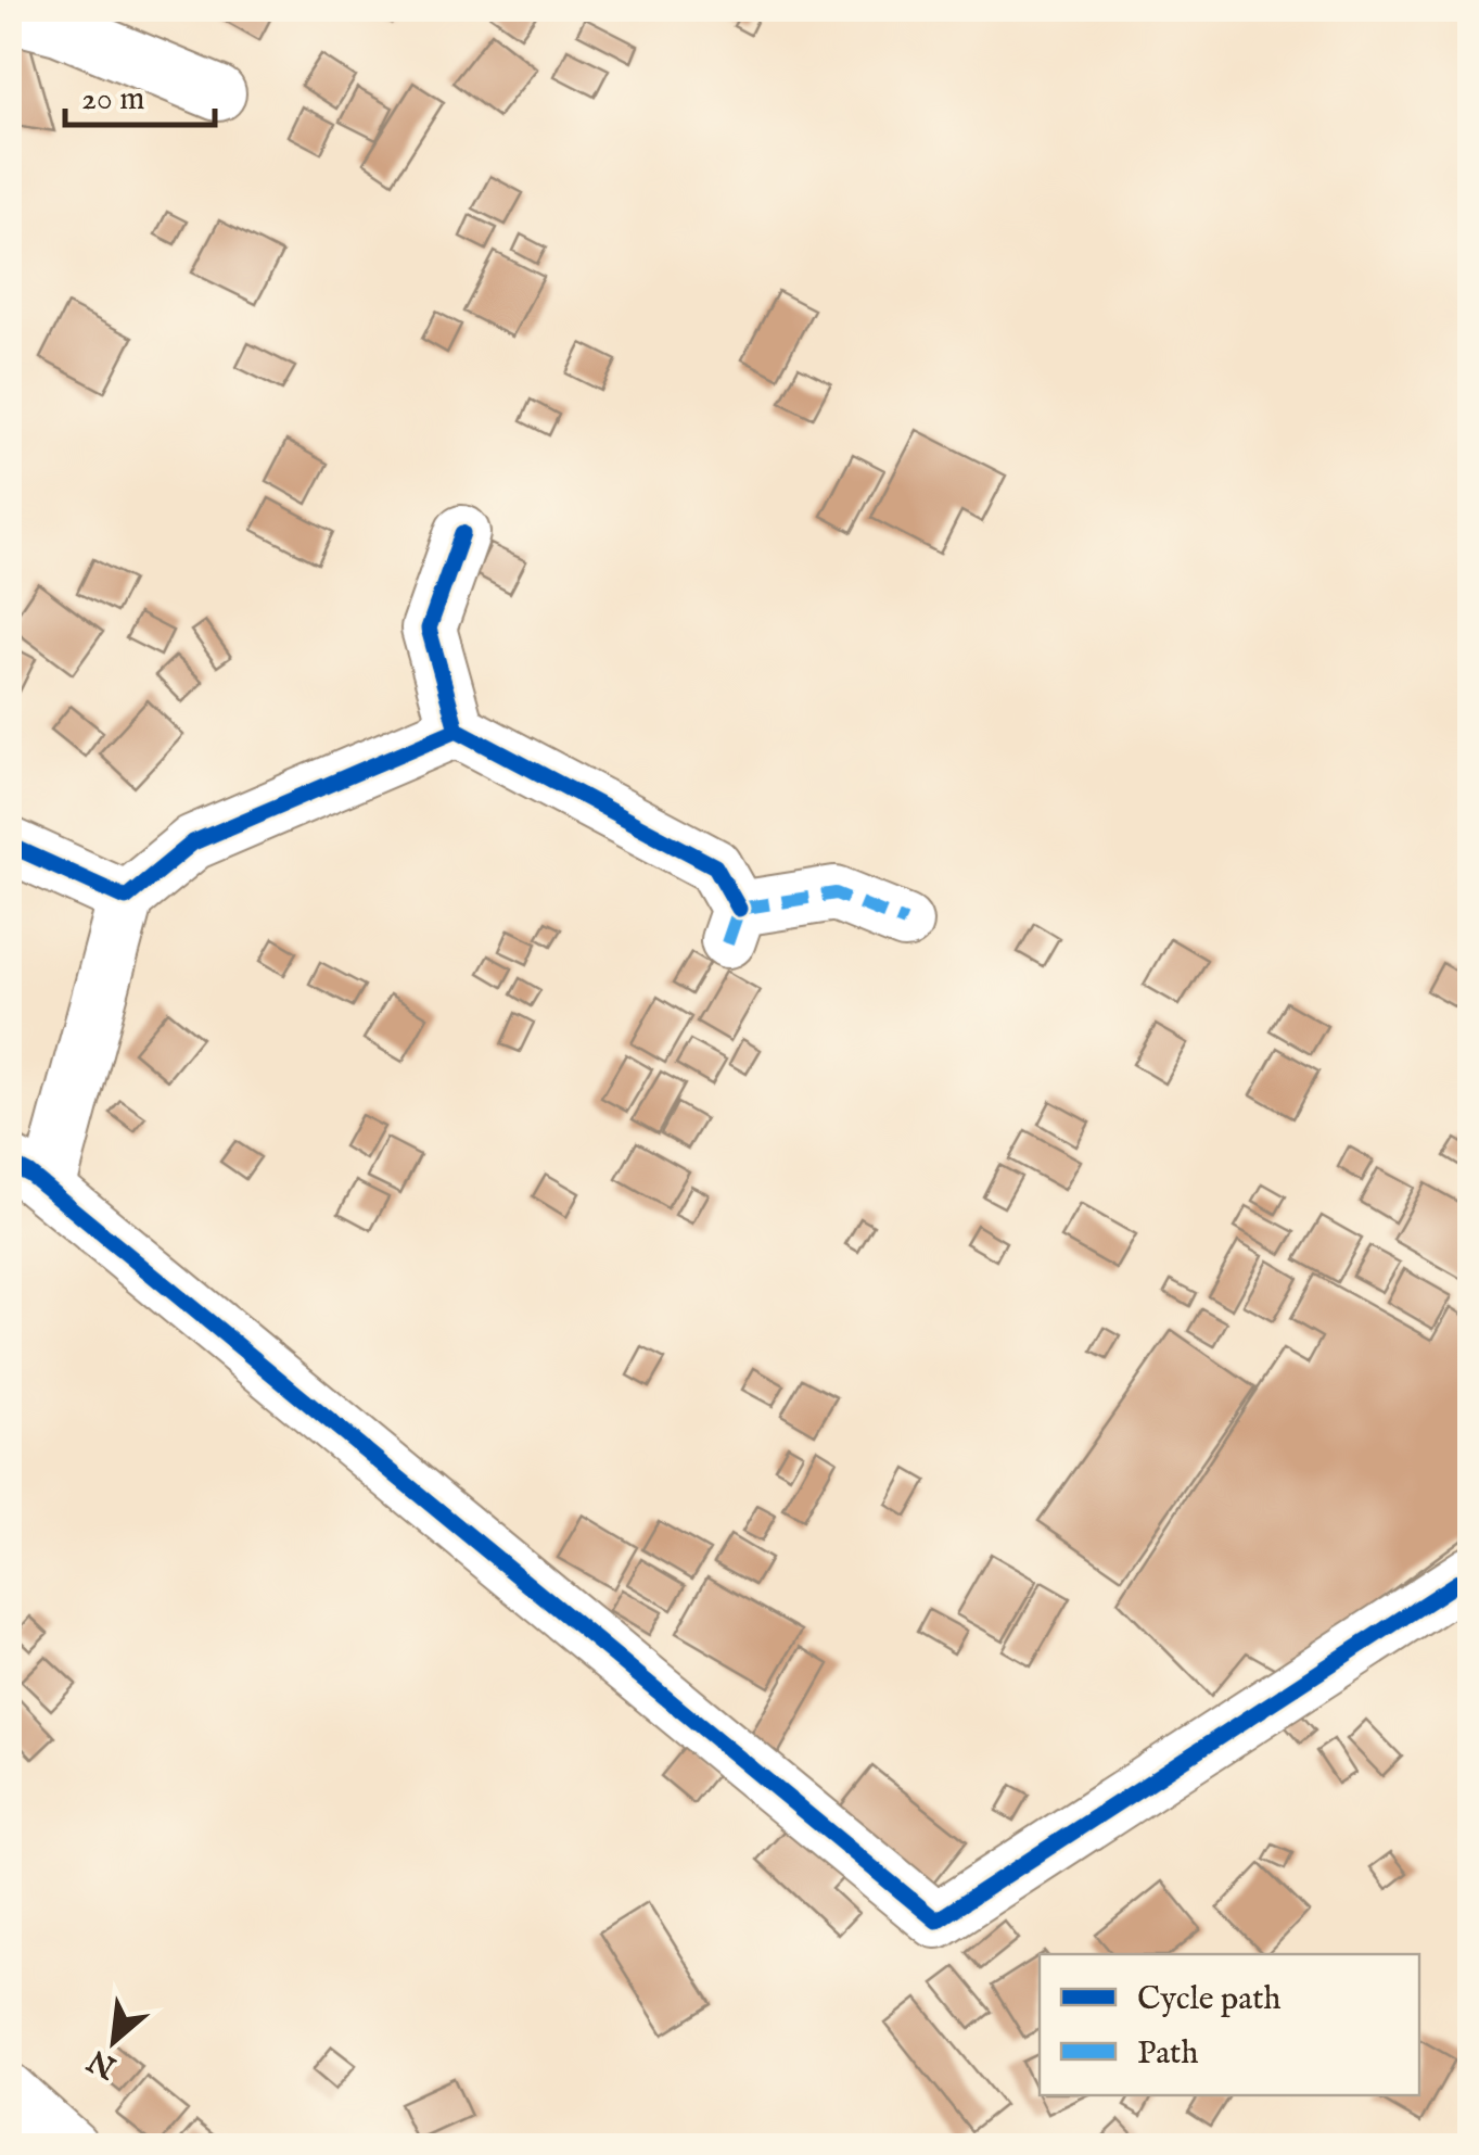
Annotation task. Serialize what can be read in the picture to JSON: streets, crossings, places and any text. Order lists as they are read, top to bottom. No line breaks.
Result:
{"legend":["Cycle path","Path"],"scale_bar":"20 m","north":"bottom left"}
